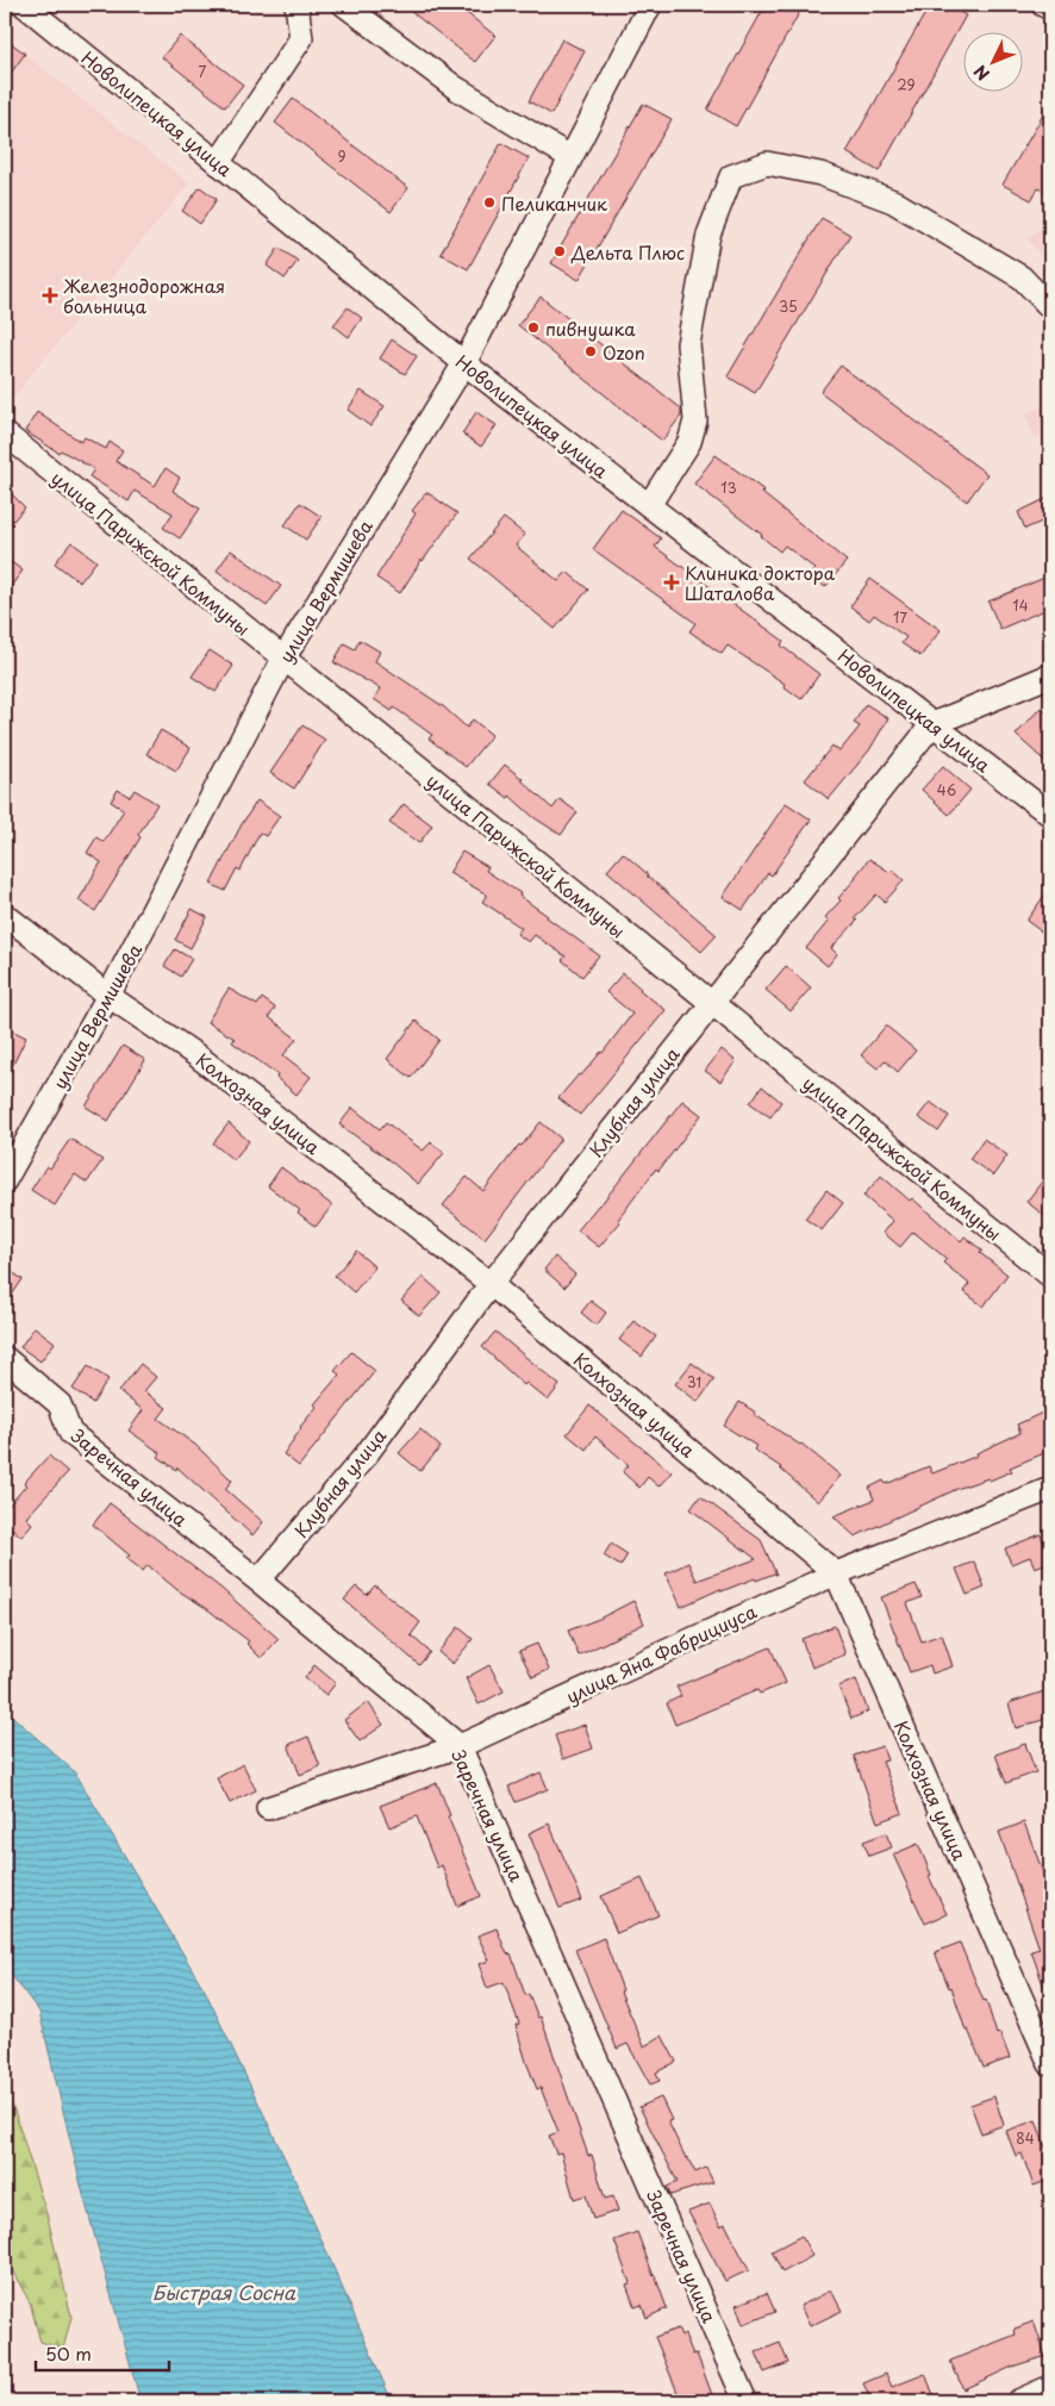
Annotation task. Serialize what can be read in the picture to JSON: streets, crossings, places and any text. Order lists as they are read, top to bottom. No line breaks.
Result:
{"streets":{"street":["Новолипецкая улица","улица Парижской Коммуны","улица Вермишева","Клубная улица","Колхозная улица","Заречная улица","улица Яна Фабрициуса"]},"crossings":[["Новолипецкая улица","улица Вермишева"],["Новолипецкая улица","Клубная улица"],["улица Парижской Коммуны","улица Вермишева"],["улица Парижской Коммуны","Клубная улица"],["улица Вермишева","Колхозная улица"],["Клубная улица","Колхозная улица"],["Клубная улица","Заречная улица"],["Колхозная улица","улица Яна Фабрициуса"],["Заречная улица","улица Яна Фабрициуса"]],"water":["Быстрая Сосна"],"places":{"other":["Пеликанчик","Дельта Плюс","пивнушка","Ozon"],"health":["Железнодорожная больница","Клиника доктора Шаталова"]},"house_numbers":["7","29","9","35","13","14","17","46","31","84"],"scale_bar":"50 m","north":"bottom left"}
